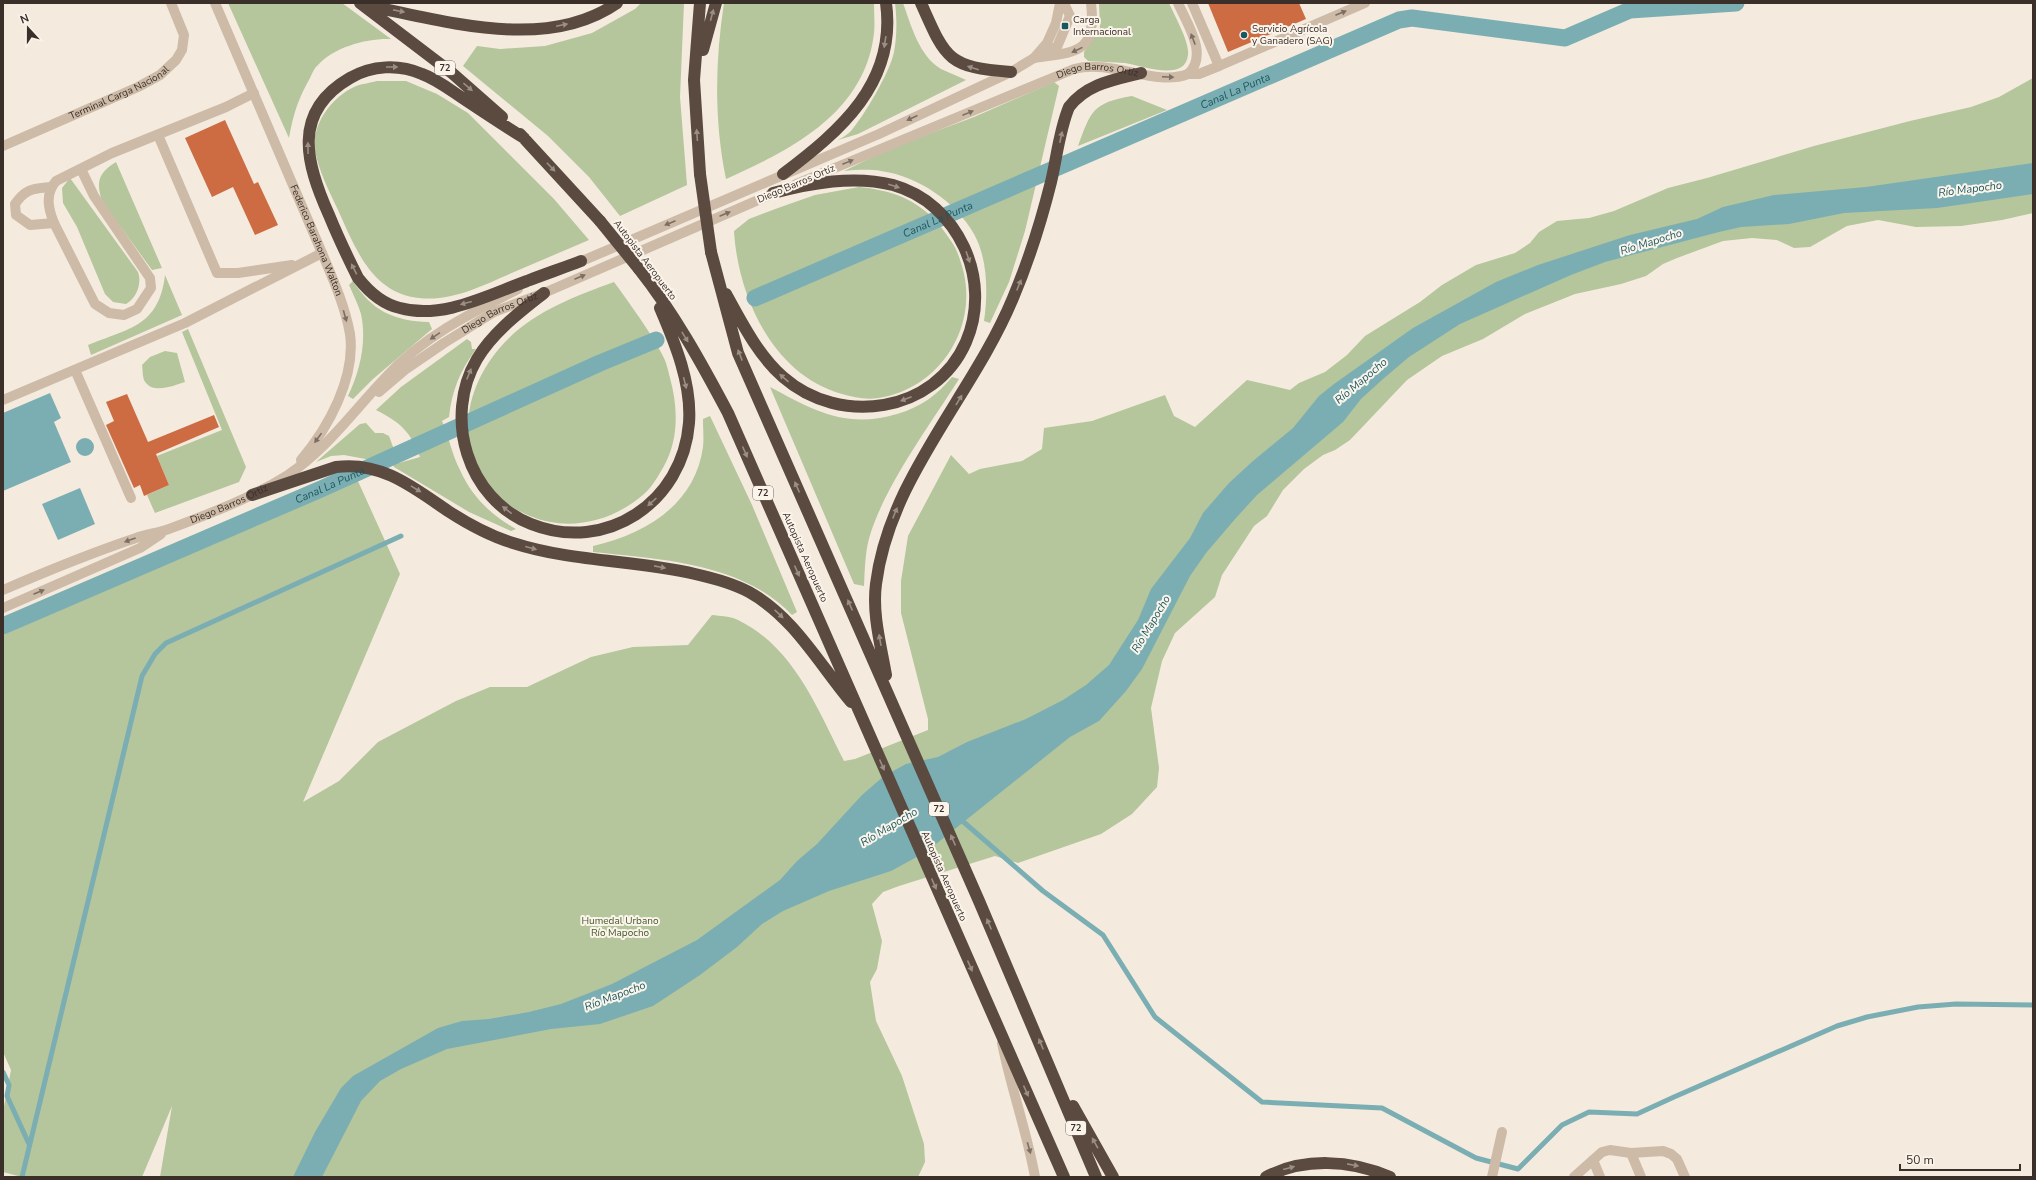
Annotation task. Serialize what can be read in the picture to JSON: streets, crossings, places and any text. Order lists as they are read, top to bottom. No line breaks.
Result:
{"streets":{"highway":["72","Autopista Aeropuerto"],"street":["Diego Barros Ortíz","Terminal Carga Nacional","Federico Barahona Walton"]},"crossings":[["Diego Barros Ortíz","Federico Barahona Walton"]],"one_way":["Federico Barahona Walton"],"water":["Canal La Punta","Río Mapocho"],"parks":["Humedal Urbano Río Mapocho"],"places":{"transit":["Carga Internacional"],"other":["Servicio Agrícola y Ganadero (SAG)"]},"scale_bar":"50 m","north":"top"}
